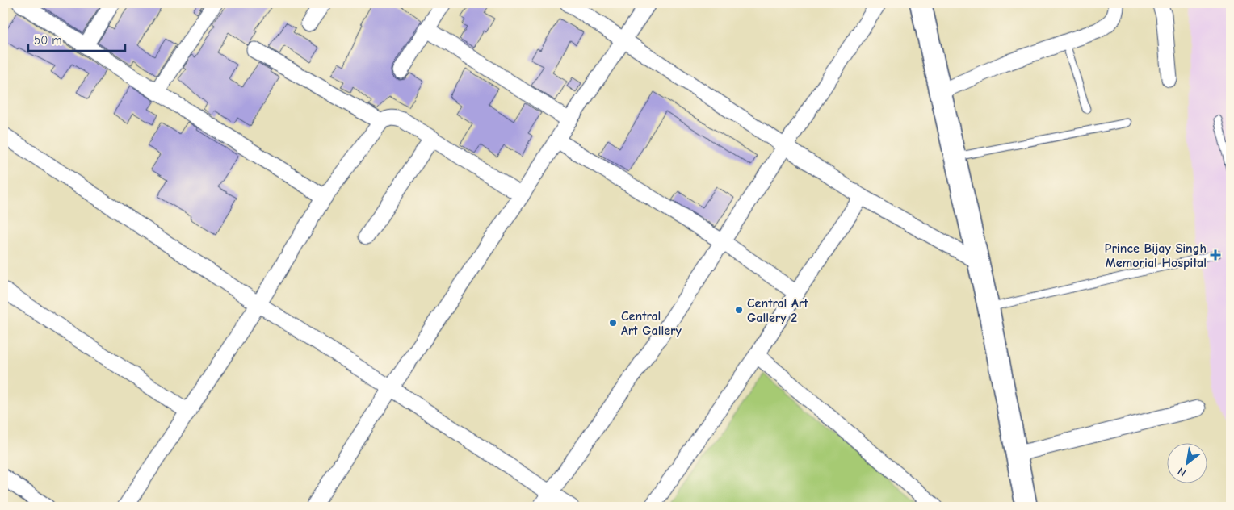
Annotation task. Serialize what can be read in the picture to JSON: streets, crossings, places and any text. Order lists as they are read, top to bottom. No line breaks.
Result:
{"places":{"health":["Prince Bijay Singh Memorial Hospital"],"other":["Central Art Gallery 2","Central Art Gallery"]},"scale_bar":"50 m","north":"bottom left"}
